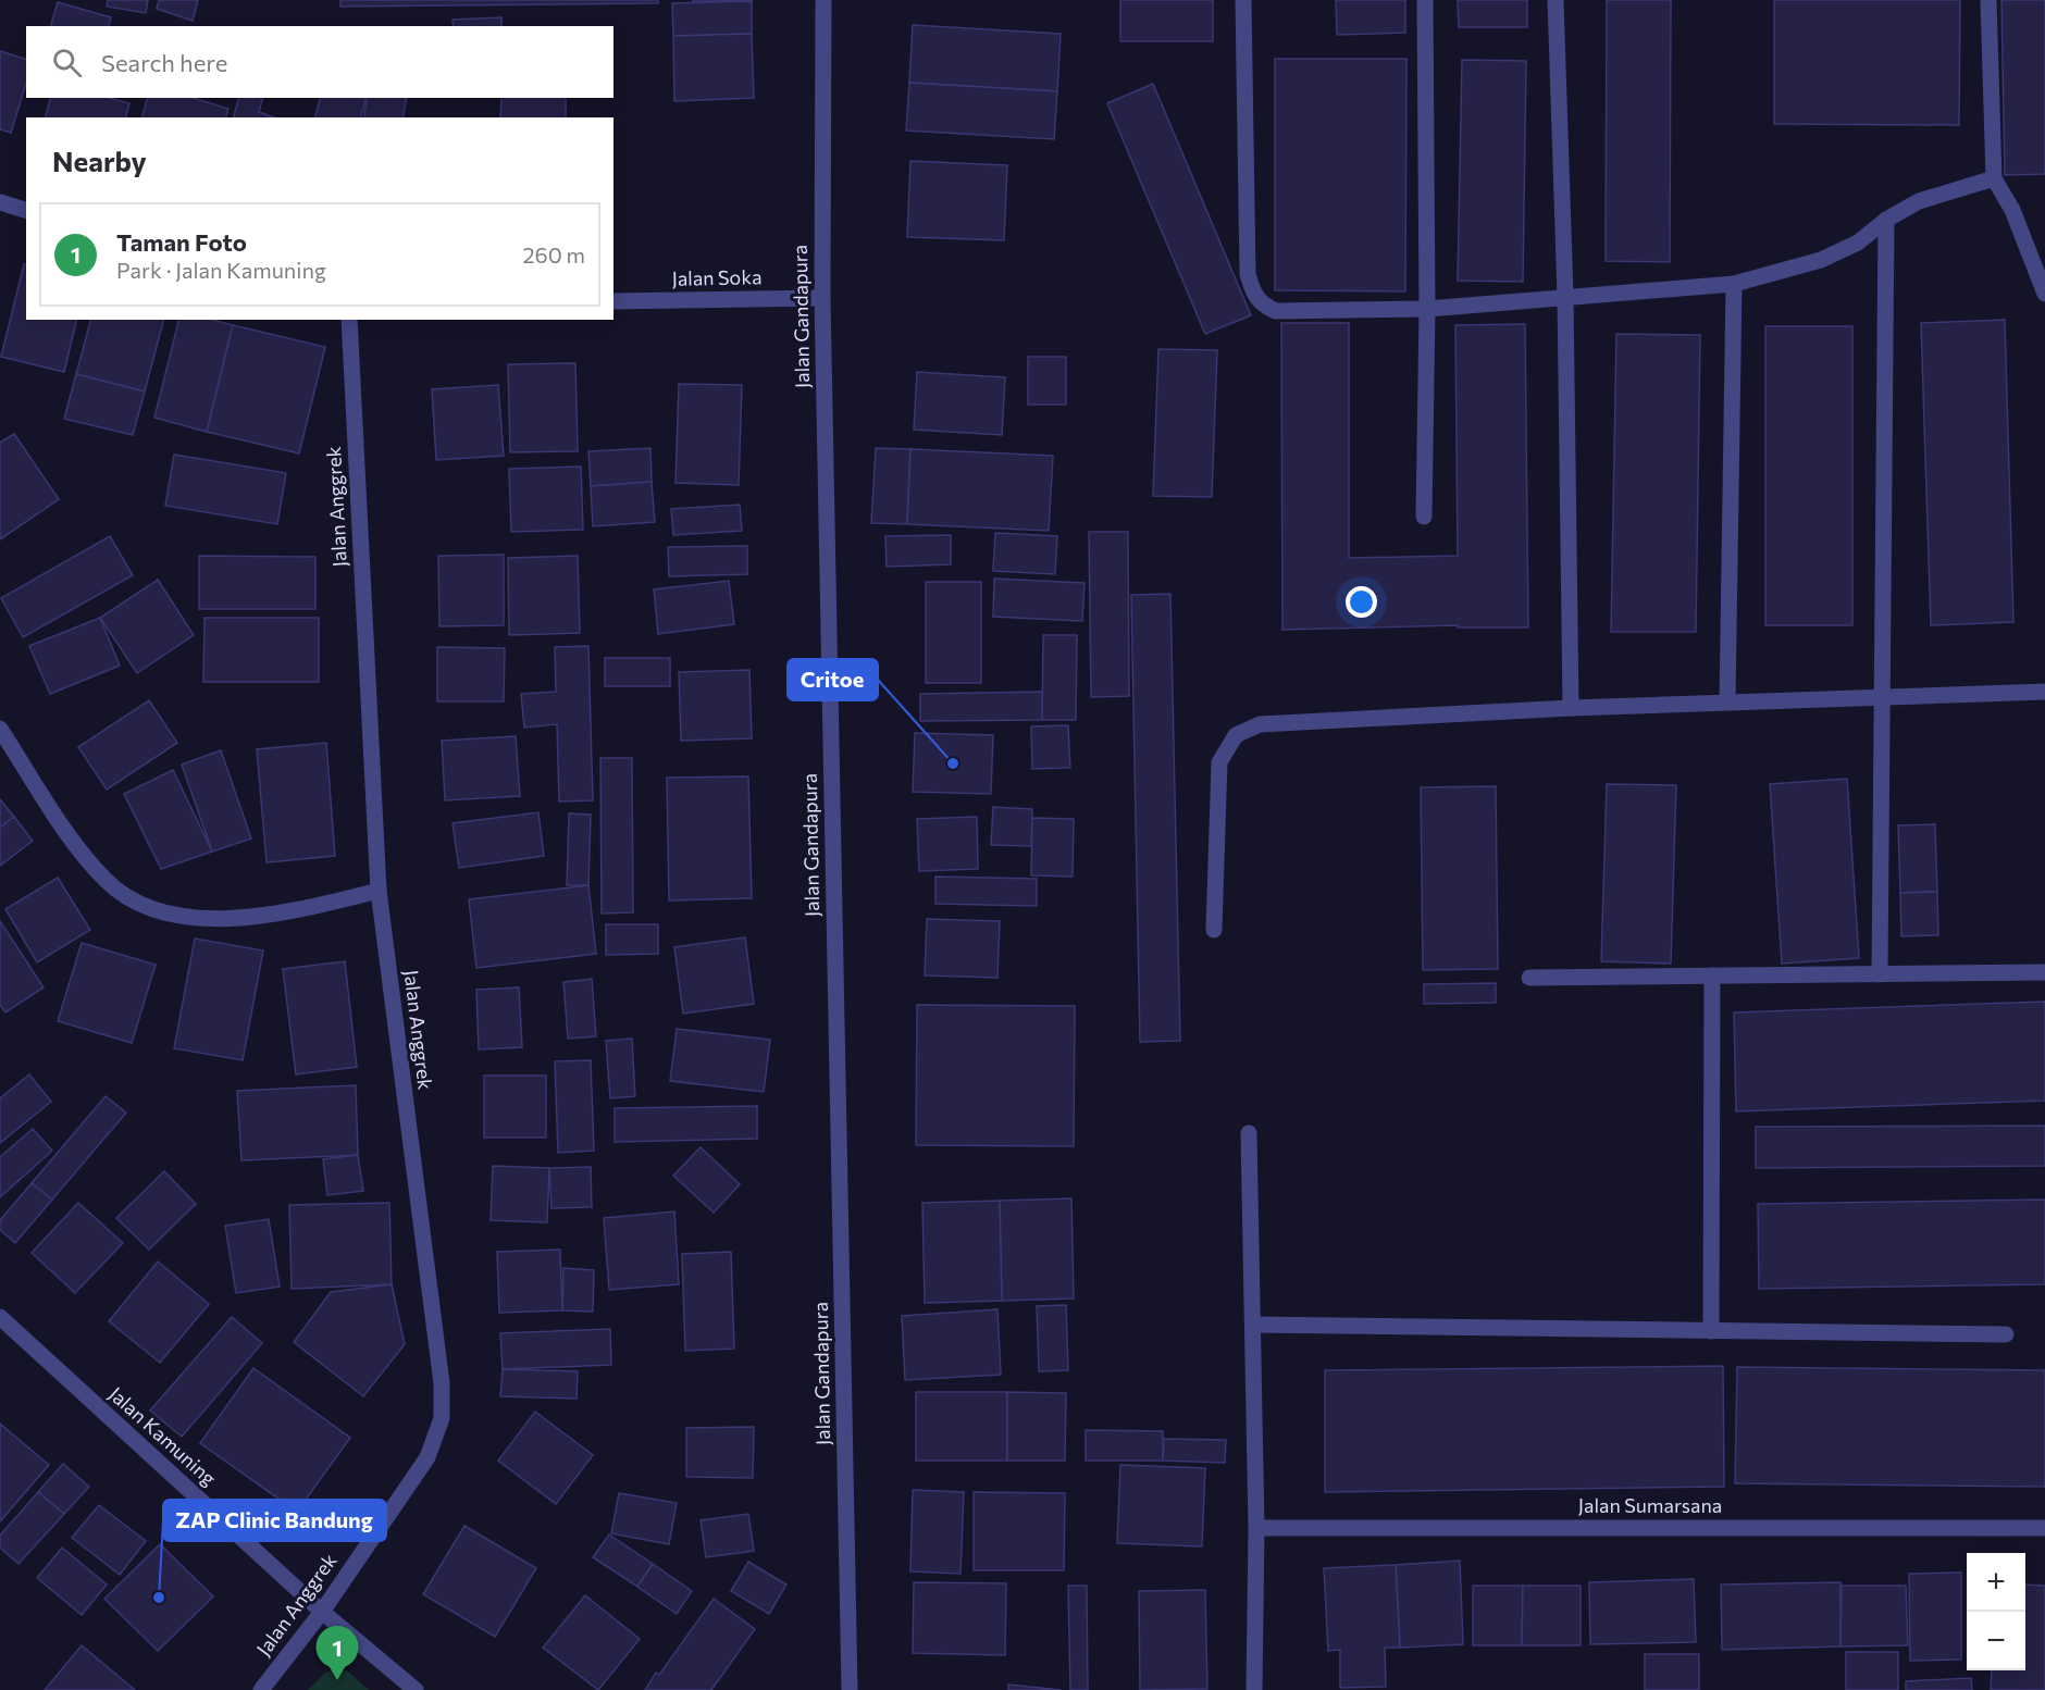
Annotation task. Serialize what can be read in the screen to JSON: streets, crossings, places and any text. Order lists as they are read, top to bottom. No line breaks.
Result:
{"streets":{"street":["Jalan Soka","Jalan Gandapura","Jalan Anggrek","Jalan Kamuning","Jalan Sumarsana"]},"crossings":[["Jalan Soka","Jalan Gandapura"],["Jalan Anggrek","Jalan Kamuning"]],"places":["Critoe","ZAP Clinic Bandung"],"page":{"search":"Search here","heading":"Nearby","list":[{"mark":"1","name":"Taman Foto","note":"Park · Jalan Kamuning","value":"260 m"}],"map_buttons":["+","−"],"pins":"1"}}
